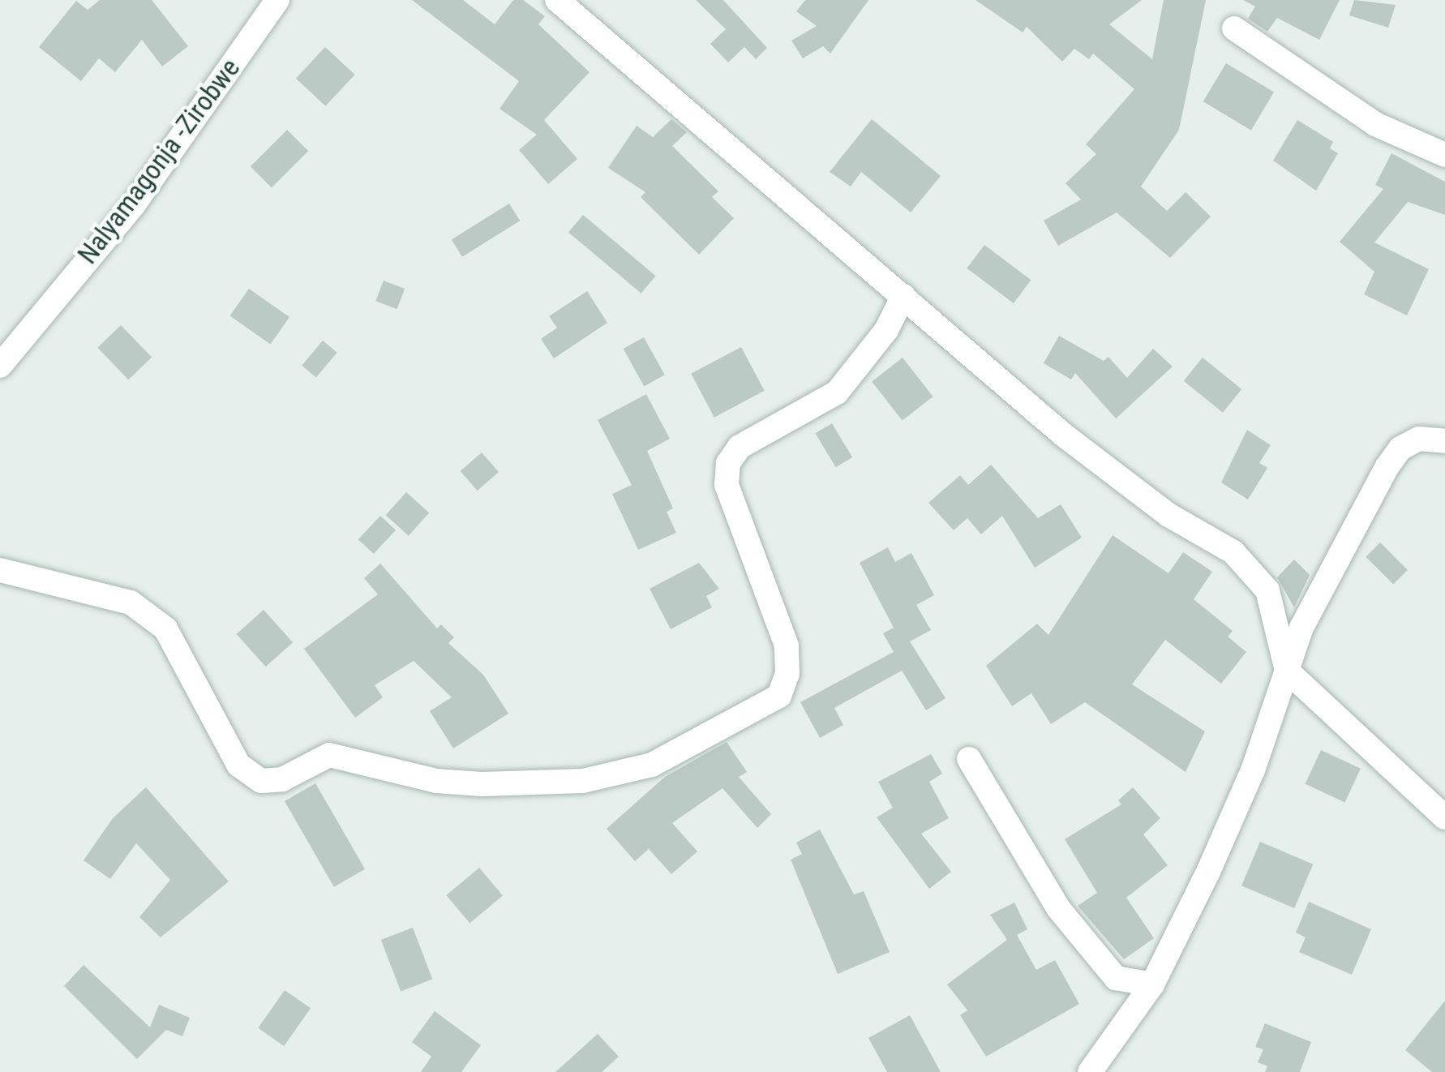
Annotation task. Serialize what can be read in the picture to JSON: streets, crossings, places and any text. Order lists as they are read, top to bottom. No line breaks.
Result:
{"streets":{"street":["Nalyamagonja -Zirobwe"]}}
